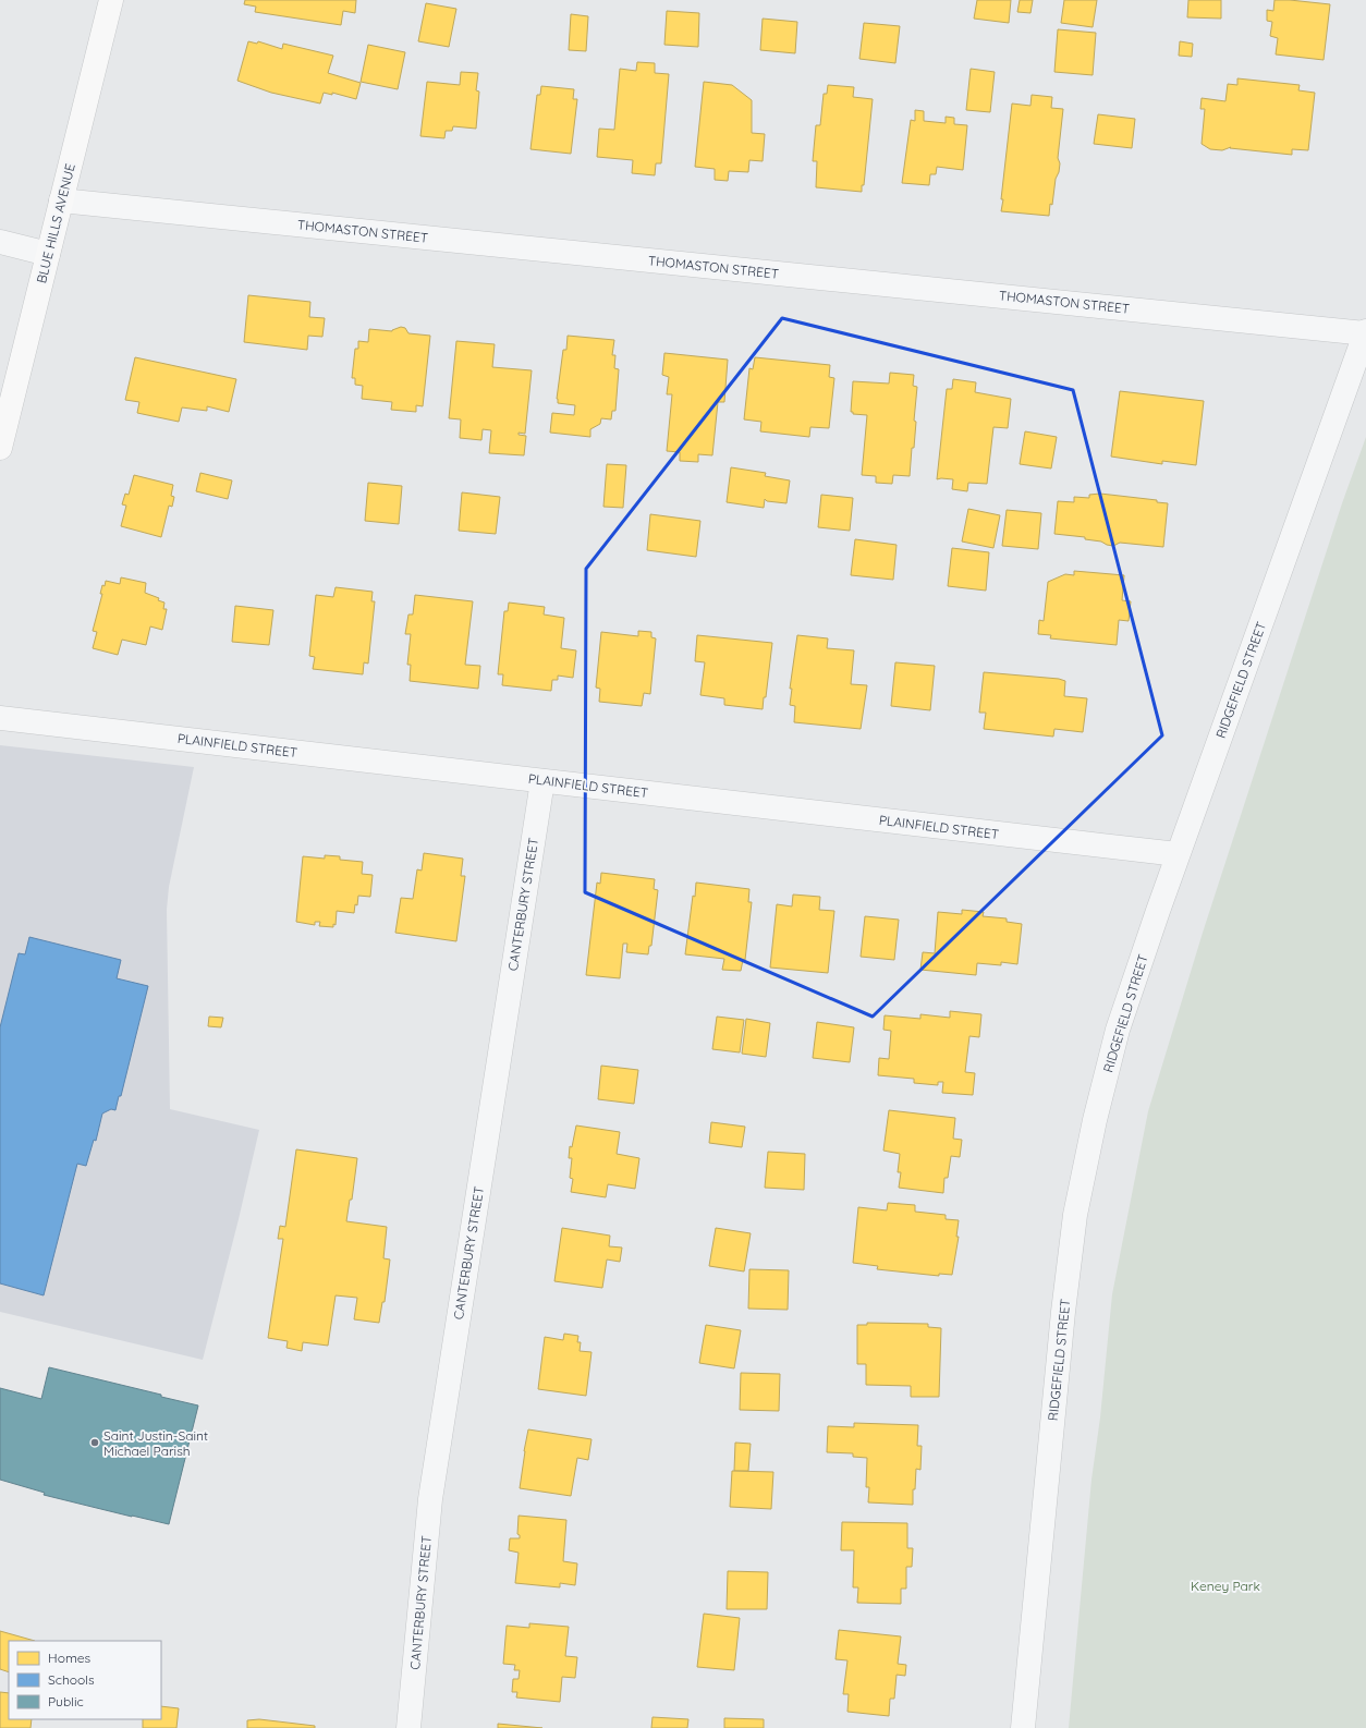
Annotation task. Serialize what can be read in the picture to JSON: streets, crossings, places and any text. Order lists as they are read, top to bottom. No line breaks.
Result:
{"streets":{"main road":["BLUE HILLS AVENUE"],"street":["THOMASTON STREET","RIDGEFIELD STREET","PLAINFIELD STREET","CANTERBURY STREET"]},"crossings":[["BLUE HILLS AVENUE","THOMASTON STREET"],["THOMASTON STREET","RIDGEFIELD STREET"],["RIDGEFIELD STREET","PLAINFIELD STREET"],["PLAINFIELD STREET","CANTERBURY STREET"]],"parks":["Keney Park"],"places":["Saint Justin-Saint Michael Parish"],"legend":["Homes","Schools","Public"]}
